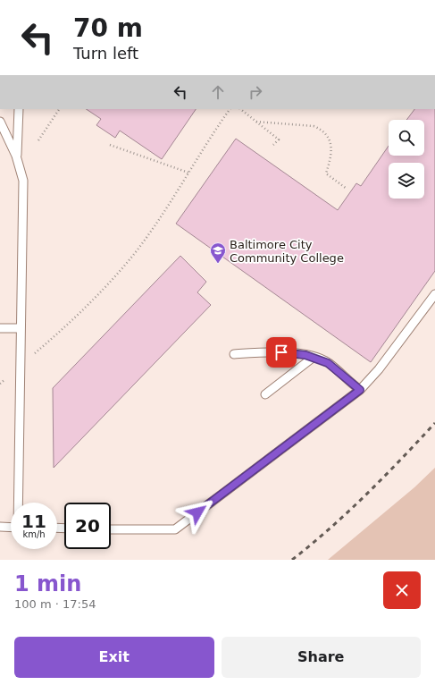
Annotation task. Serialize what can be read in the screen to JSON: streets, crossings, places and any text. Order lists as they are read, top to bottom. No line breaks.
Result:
{"places":{"school or university":["Baltimore City Community College"]},"page":{"turn":["70 m","Turn left"],"speed":"11 km/h","limit":"20","heading":["1 min","100 m · 17:54"],"buttons":["Exit","Share"]}}
